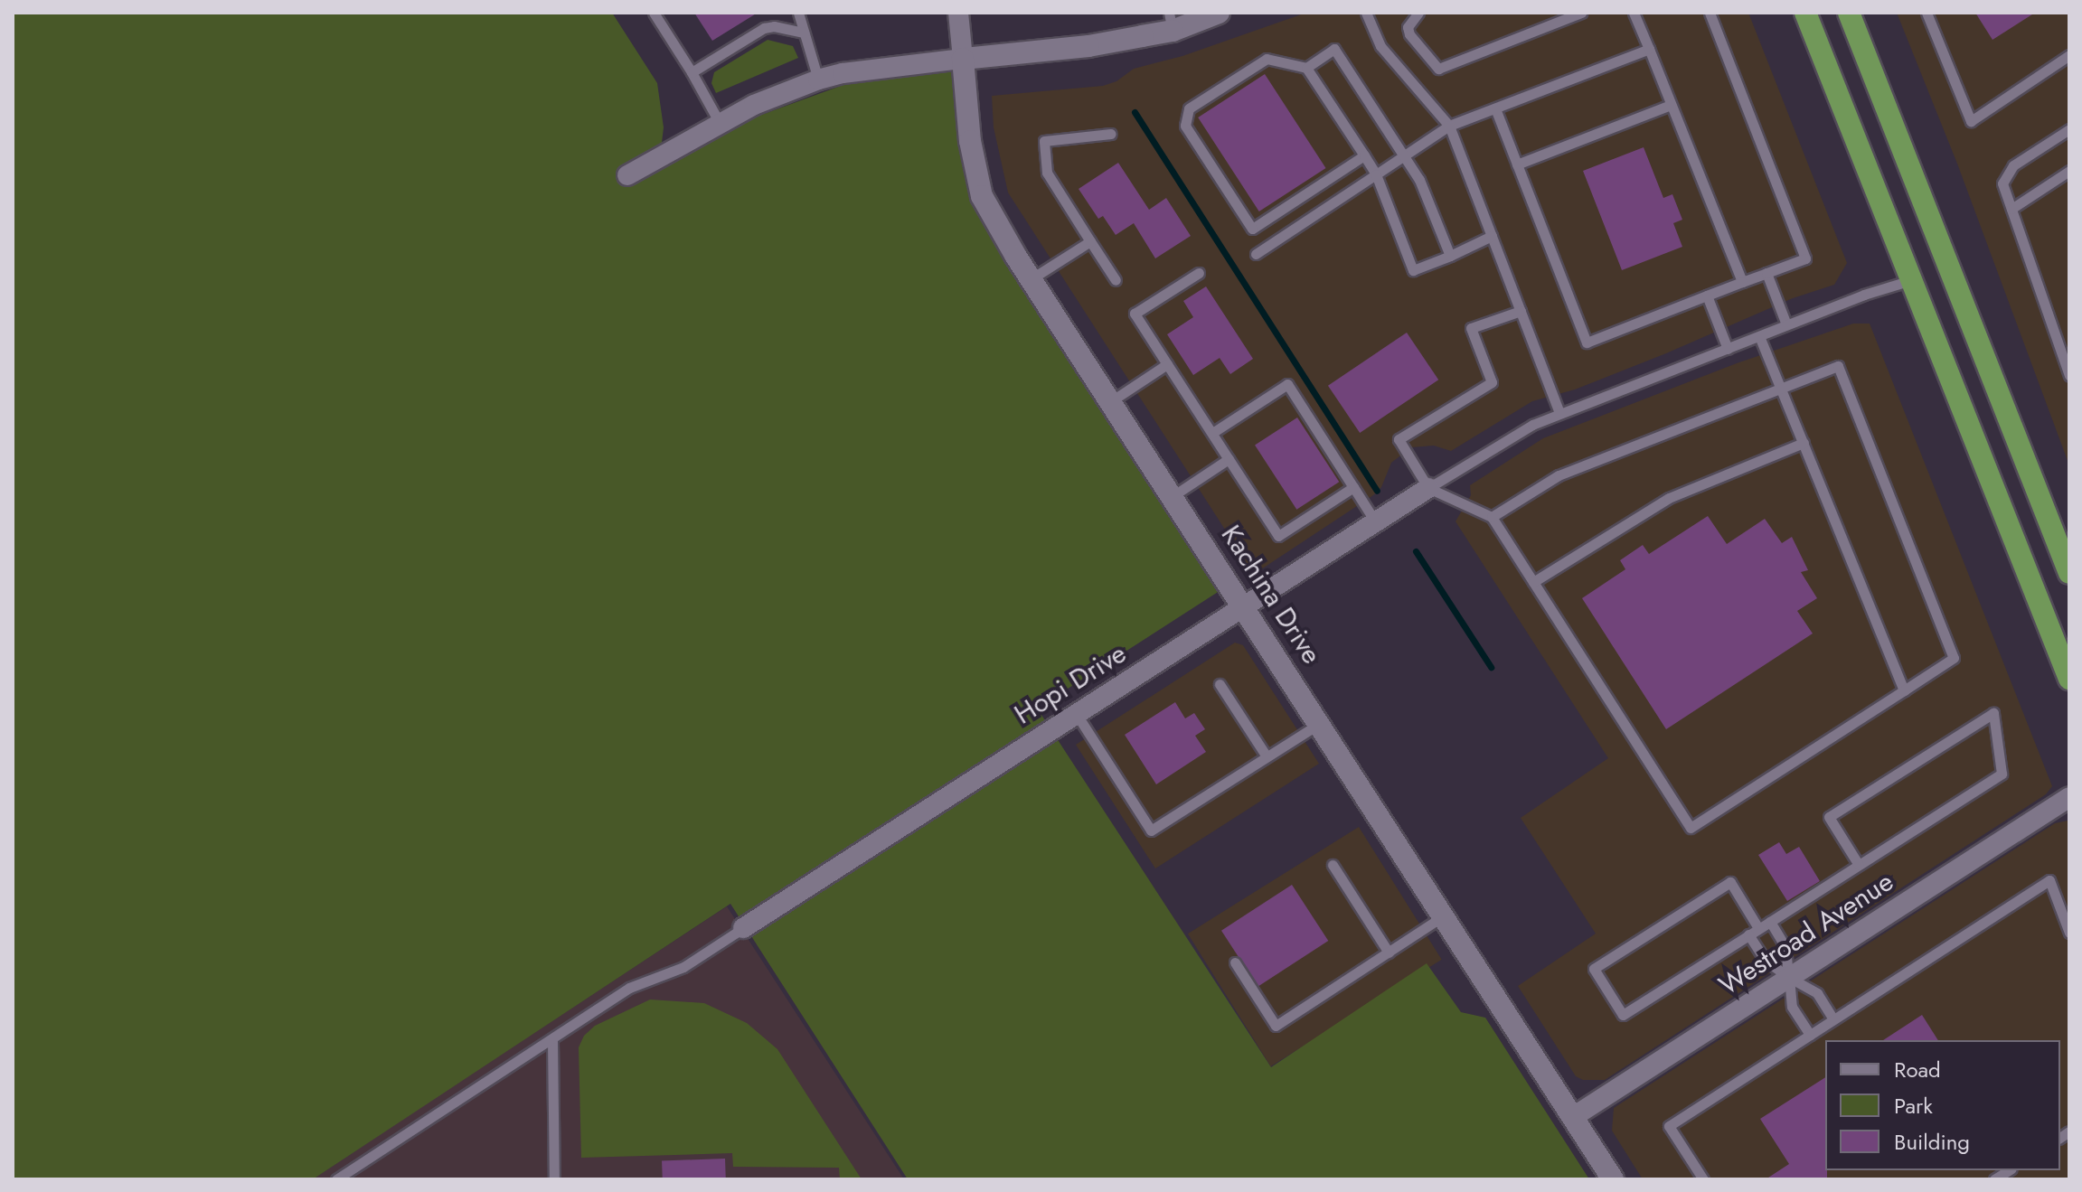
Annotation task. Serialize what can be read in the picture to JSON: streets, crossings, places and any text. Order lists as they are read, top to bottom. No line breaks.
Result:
{"streets":{"street":["Kachina Drive","Hopi Drive","Westroad Avenue"]},"crossings":[["Kachina Drive","Hopi Drive"],["Kachina Drive","Westroad Avenue"]],"legend":["Road","Park","Building"]}
